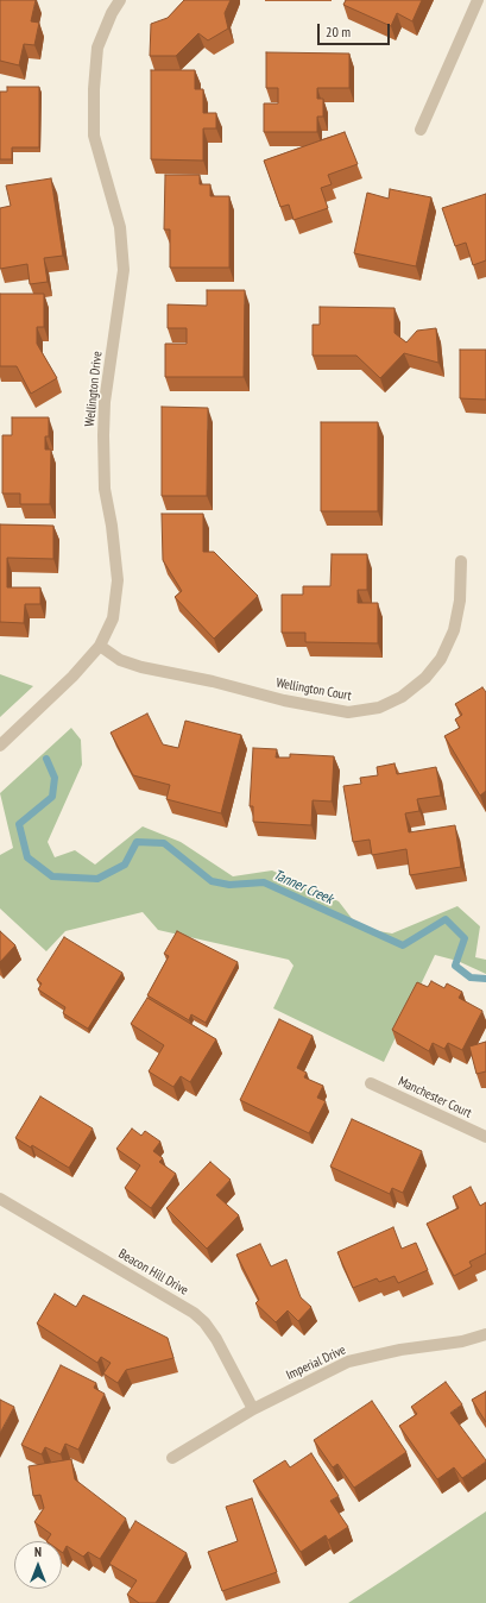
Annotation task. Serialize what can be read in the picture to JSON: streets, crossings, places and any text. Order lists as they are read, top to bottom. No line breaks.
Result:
{"streets":{"street":["Wellington Drive","Wellington Court","Manchester Court","Beacon Hill Drive","Imperial Drive"]},"crossings":[["Wellington Drive","Wellington Court"],["Beacon Hill Drive","Imperial Drive"]],"water":["Tanner Creek"],"scale_bar":"20 m","north":"top"}
